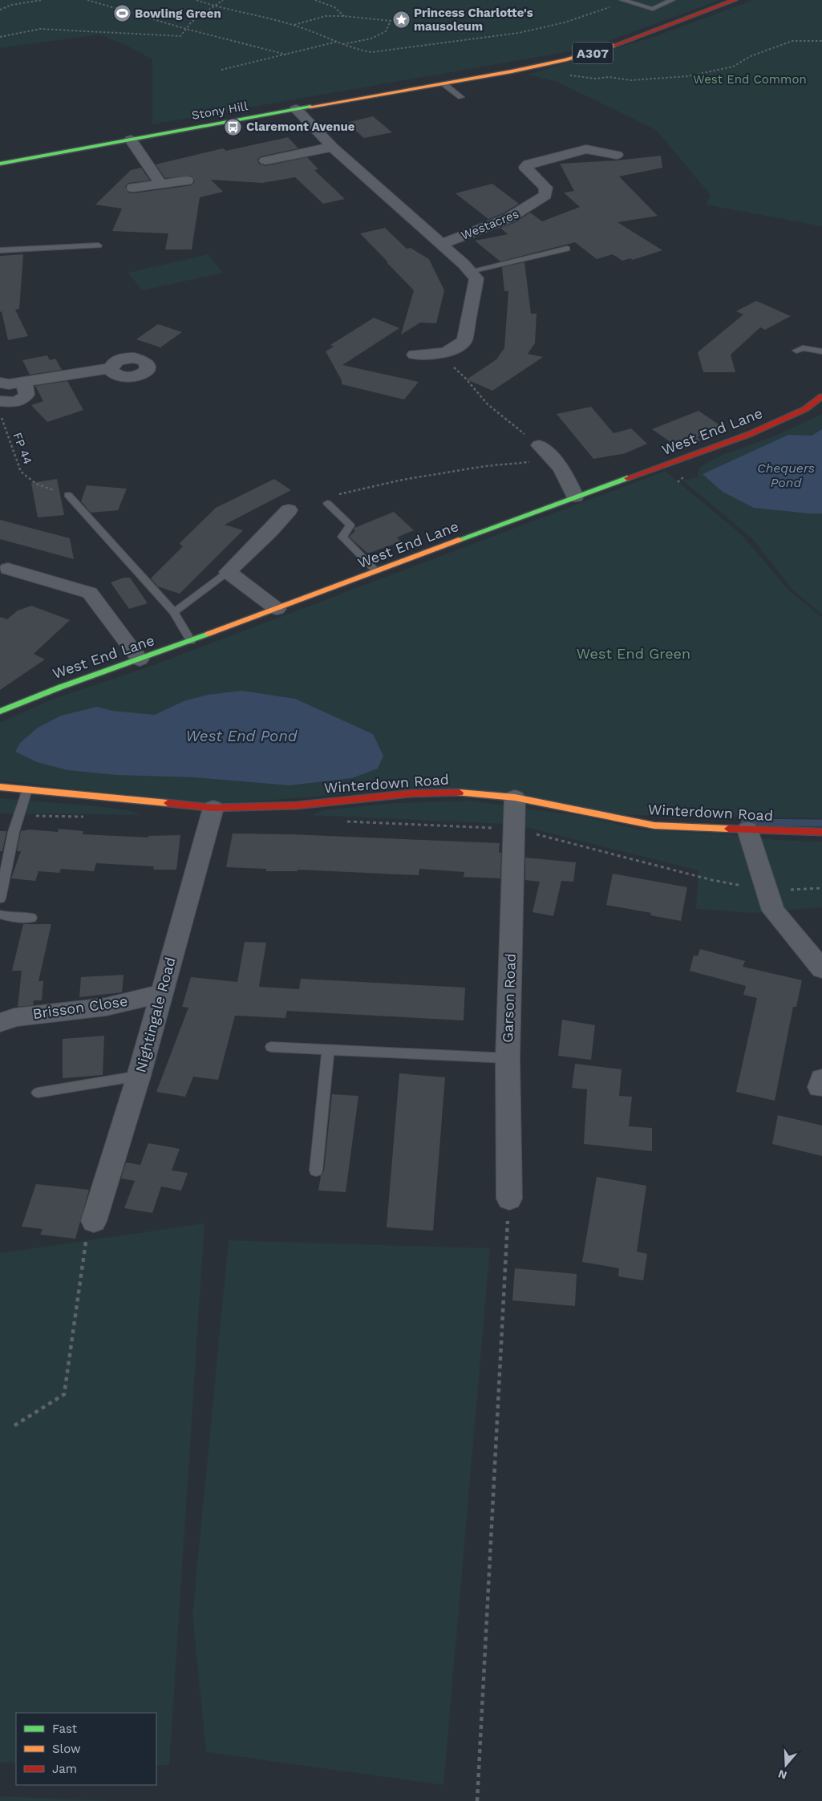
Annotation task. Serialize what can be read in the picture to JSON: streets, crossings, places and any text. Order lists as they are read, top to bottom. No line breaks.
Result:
{"streets":{"street":["A307","Stony Hill","Westacres","West End Lane","Winterdown Road","Garson Road","Brisson Close","Nightingale Road"],"path":["FP 44"]},"crossings":[["Winterdown Road","Garson Road"],["Winterdown Road","Nightingale Road"],["Brisson Close","Nightingale Road"]],"water":["Chequers Pond","West End Pond"],"parks":["West End Common","West End Green"],"places":{"sports":["Bowling Green"],"place":["Princess Charlotte's mausoleum"],"bus stop":["Claremont Avenue"]},"legend":["Fast","Slow","Jam"],"north":"bottom"}
